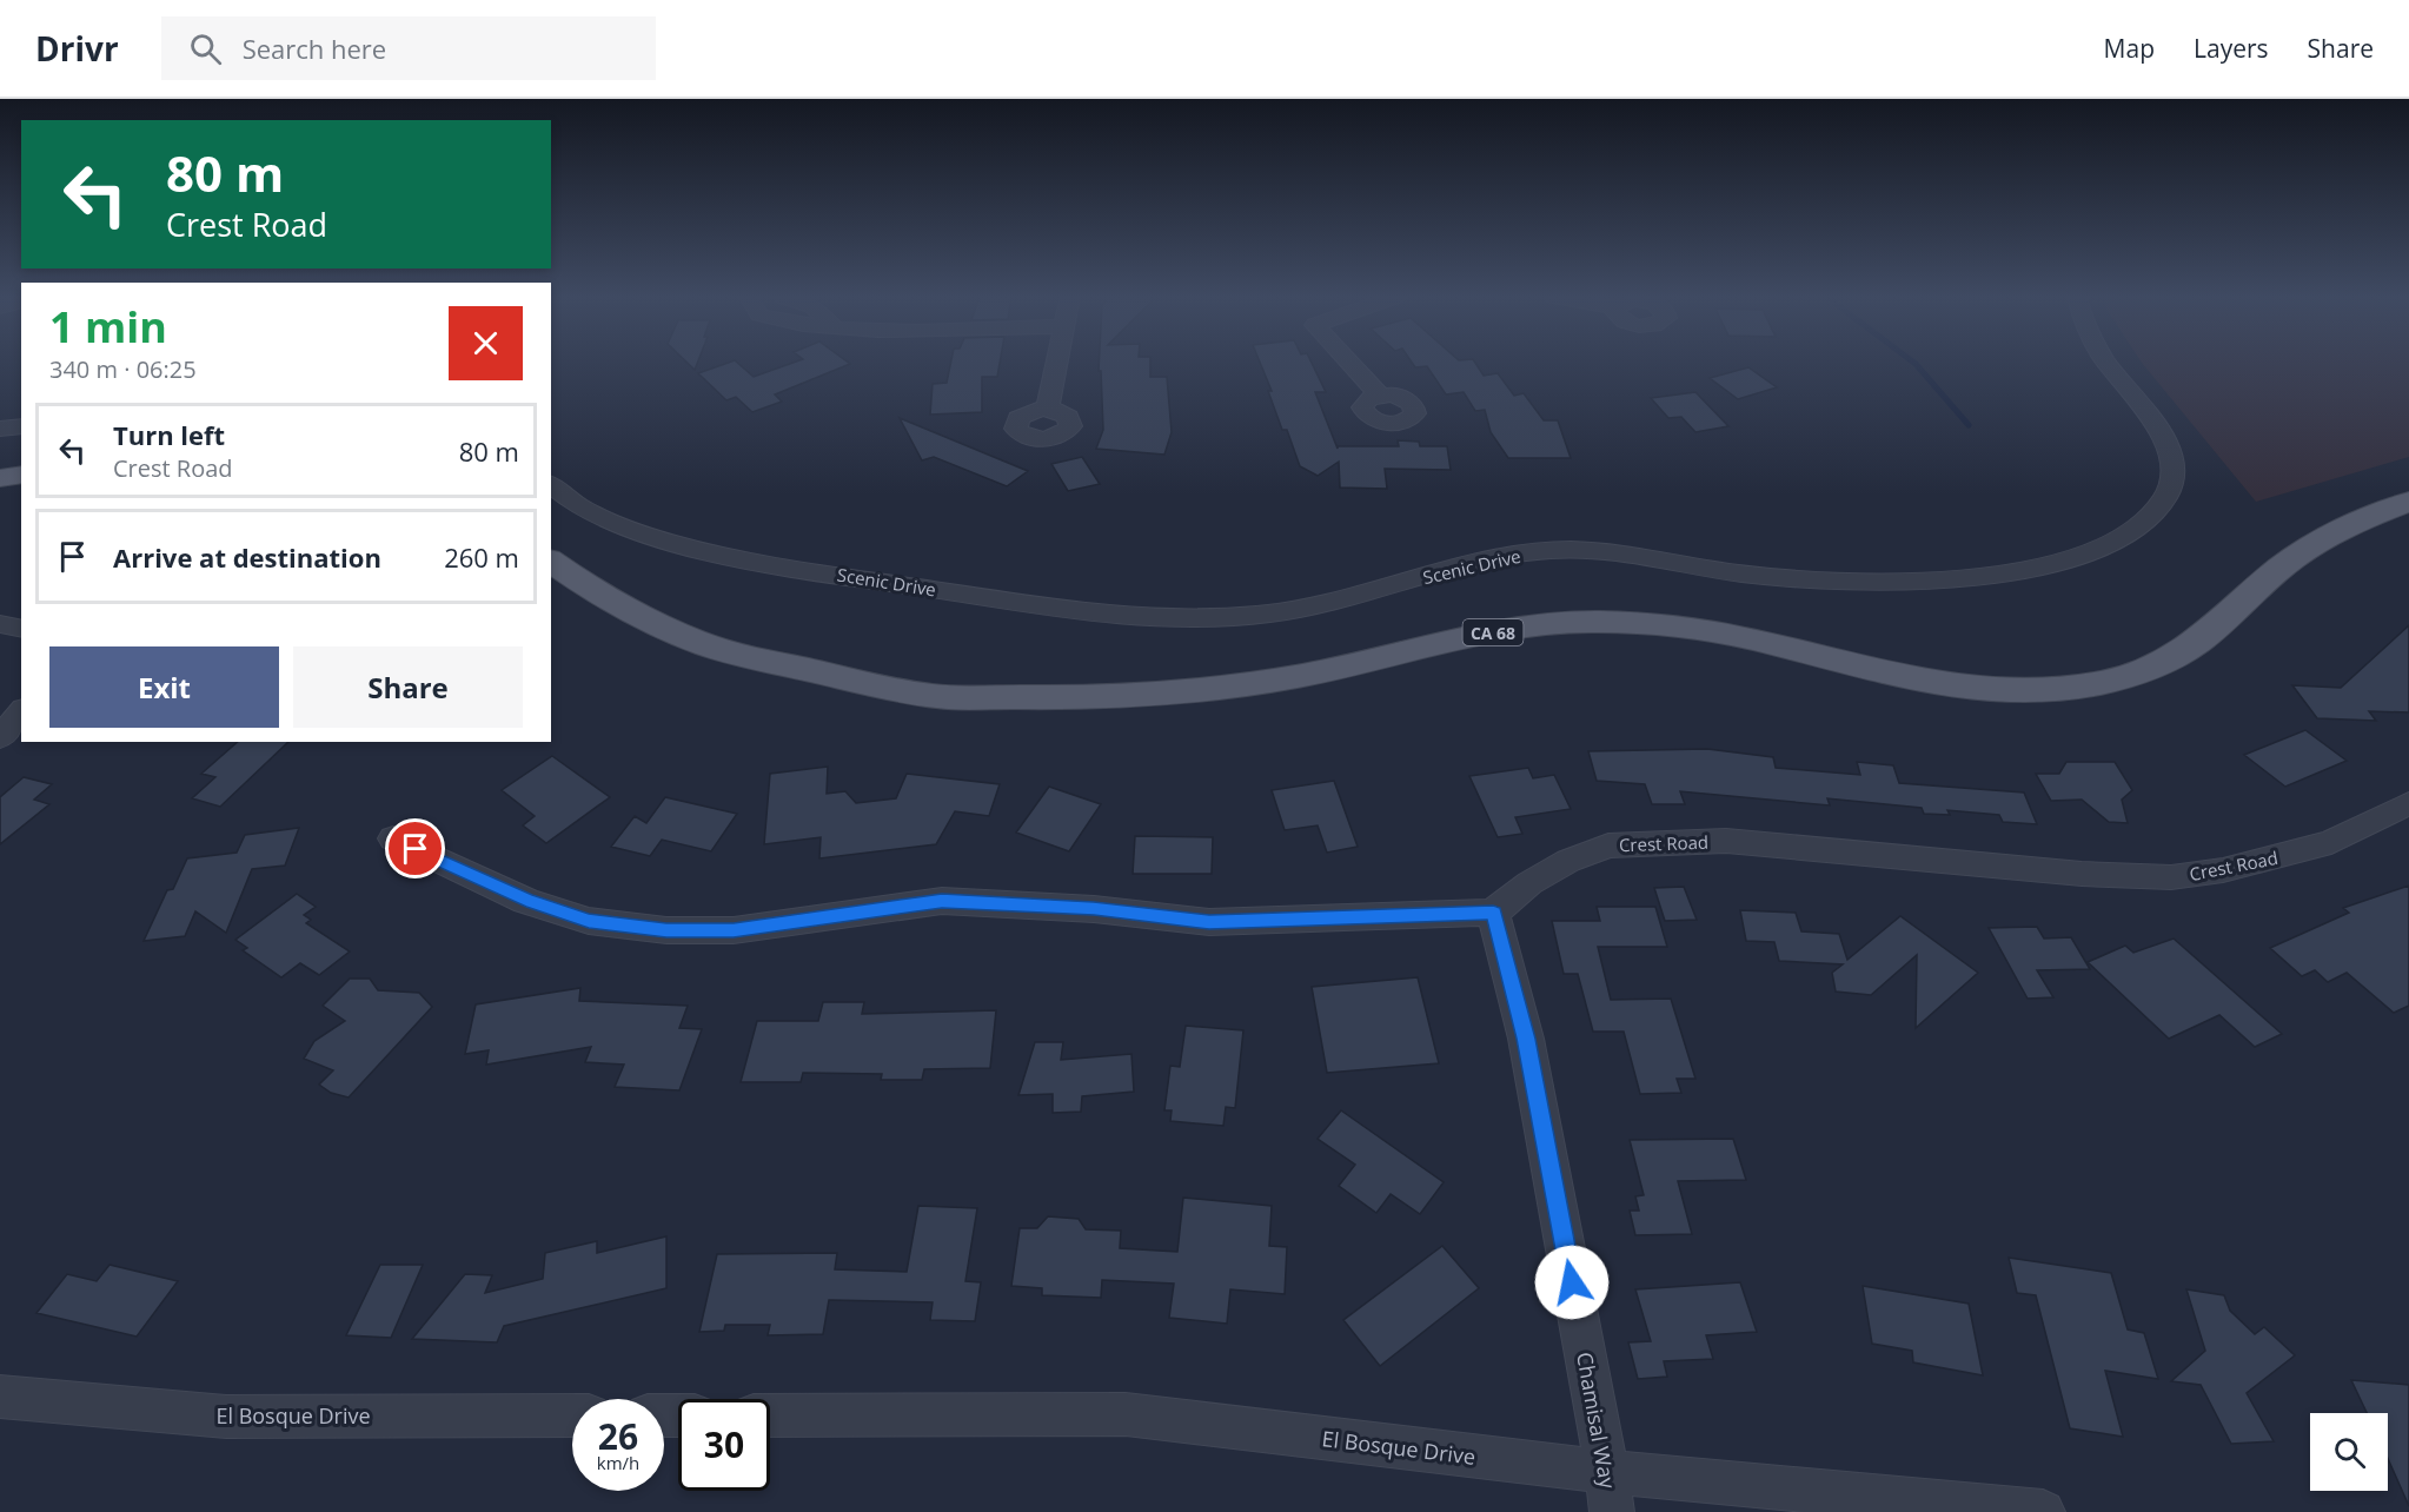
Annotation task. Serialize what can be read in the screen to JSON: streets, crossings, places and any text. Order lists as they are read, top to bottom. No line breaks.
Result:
{"streets":{"main road":["CA 68"],"street":["Scenic Drive","Crest Road","El Bosque Drive","Chamisal Way"]},"crossings":[["Crest Road","Chamisal Way"],["El Bosque Drive","Chamisal Way"]],"page":{"header":"Drivr","search":"Search here","nav":["Map","Layers","Share"],"turn":["80 m","Crest Road"],"heading":["1 min","340 m · 06:25"],"list":[{"name":"Turn left","note":"Crest Road","value":"80 m"},{"name":"Arrive at destination","value":"260 m"}],"buttons":["Exit","Share"],"speed":"26 km/h","limit":"30"}}
